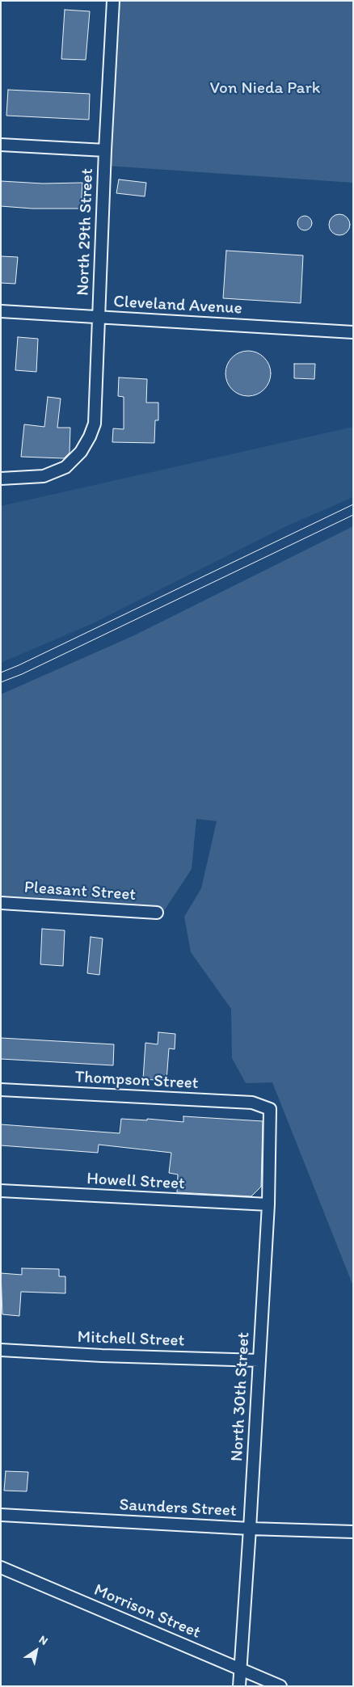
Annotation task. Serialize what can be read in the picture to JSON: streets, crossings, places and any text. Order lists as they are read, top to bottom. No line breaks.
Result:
{"streets":{"street":["North 29th Street","Cleveland Avenue","Pleasant Street","Thompson Street","Howell Street","Mitchell Street","North 30th Street","Saunders Street","Morrison Street"]},"crossings":[["North 29th Street","Cleveland Avenue"],["Thompson Street","North 30th Street"],["Howell Street","North 30th Street"],["Mitchell Street","North 30th Street"],["North 30th Street","Saunders Street"],["North 30th Street","Morrison Street"]],"parks":["Von Nieda Park"],"north":"top right"}
